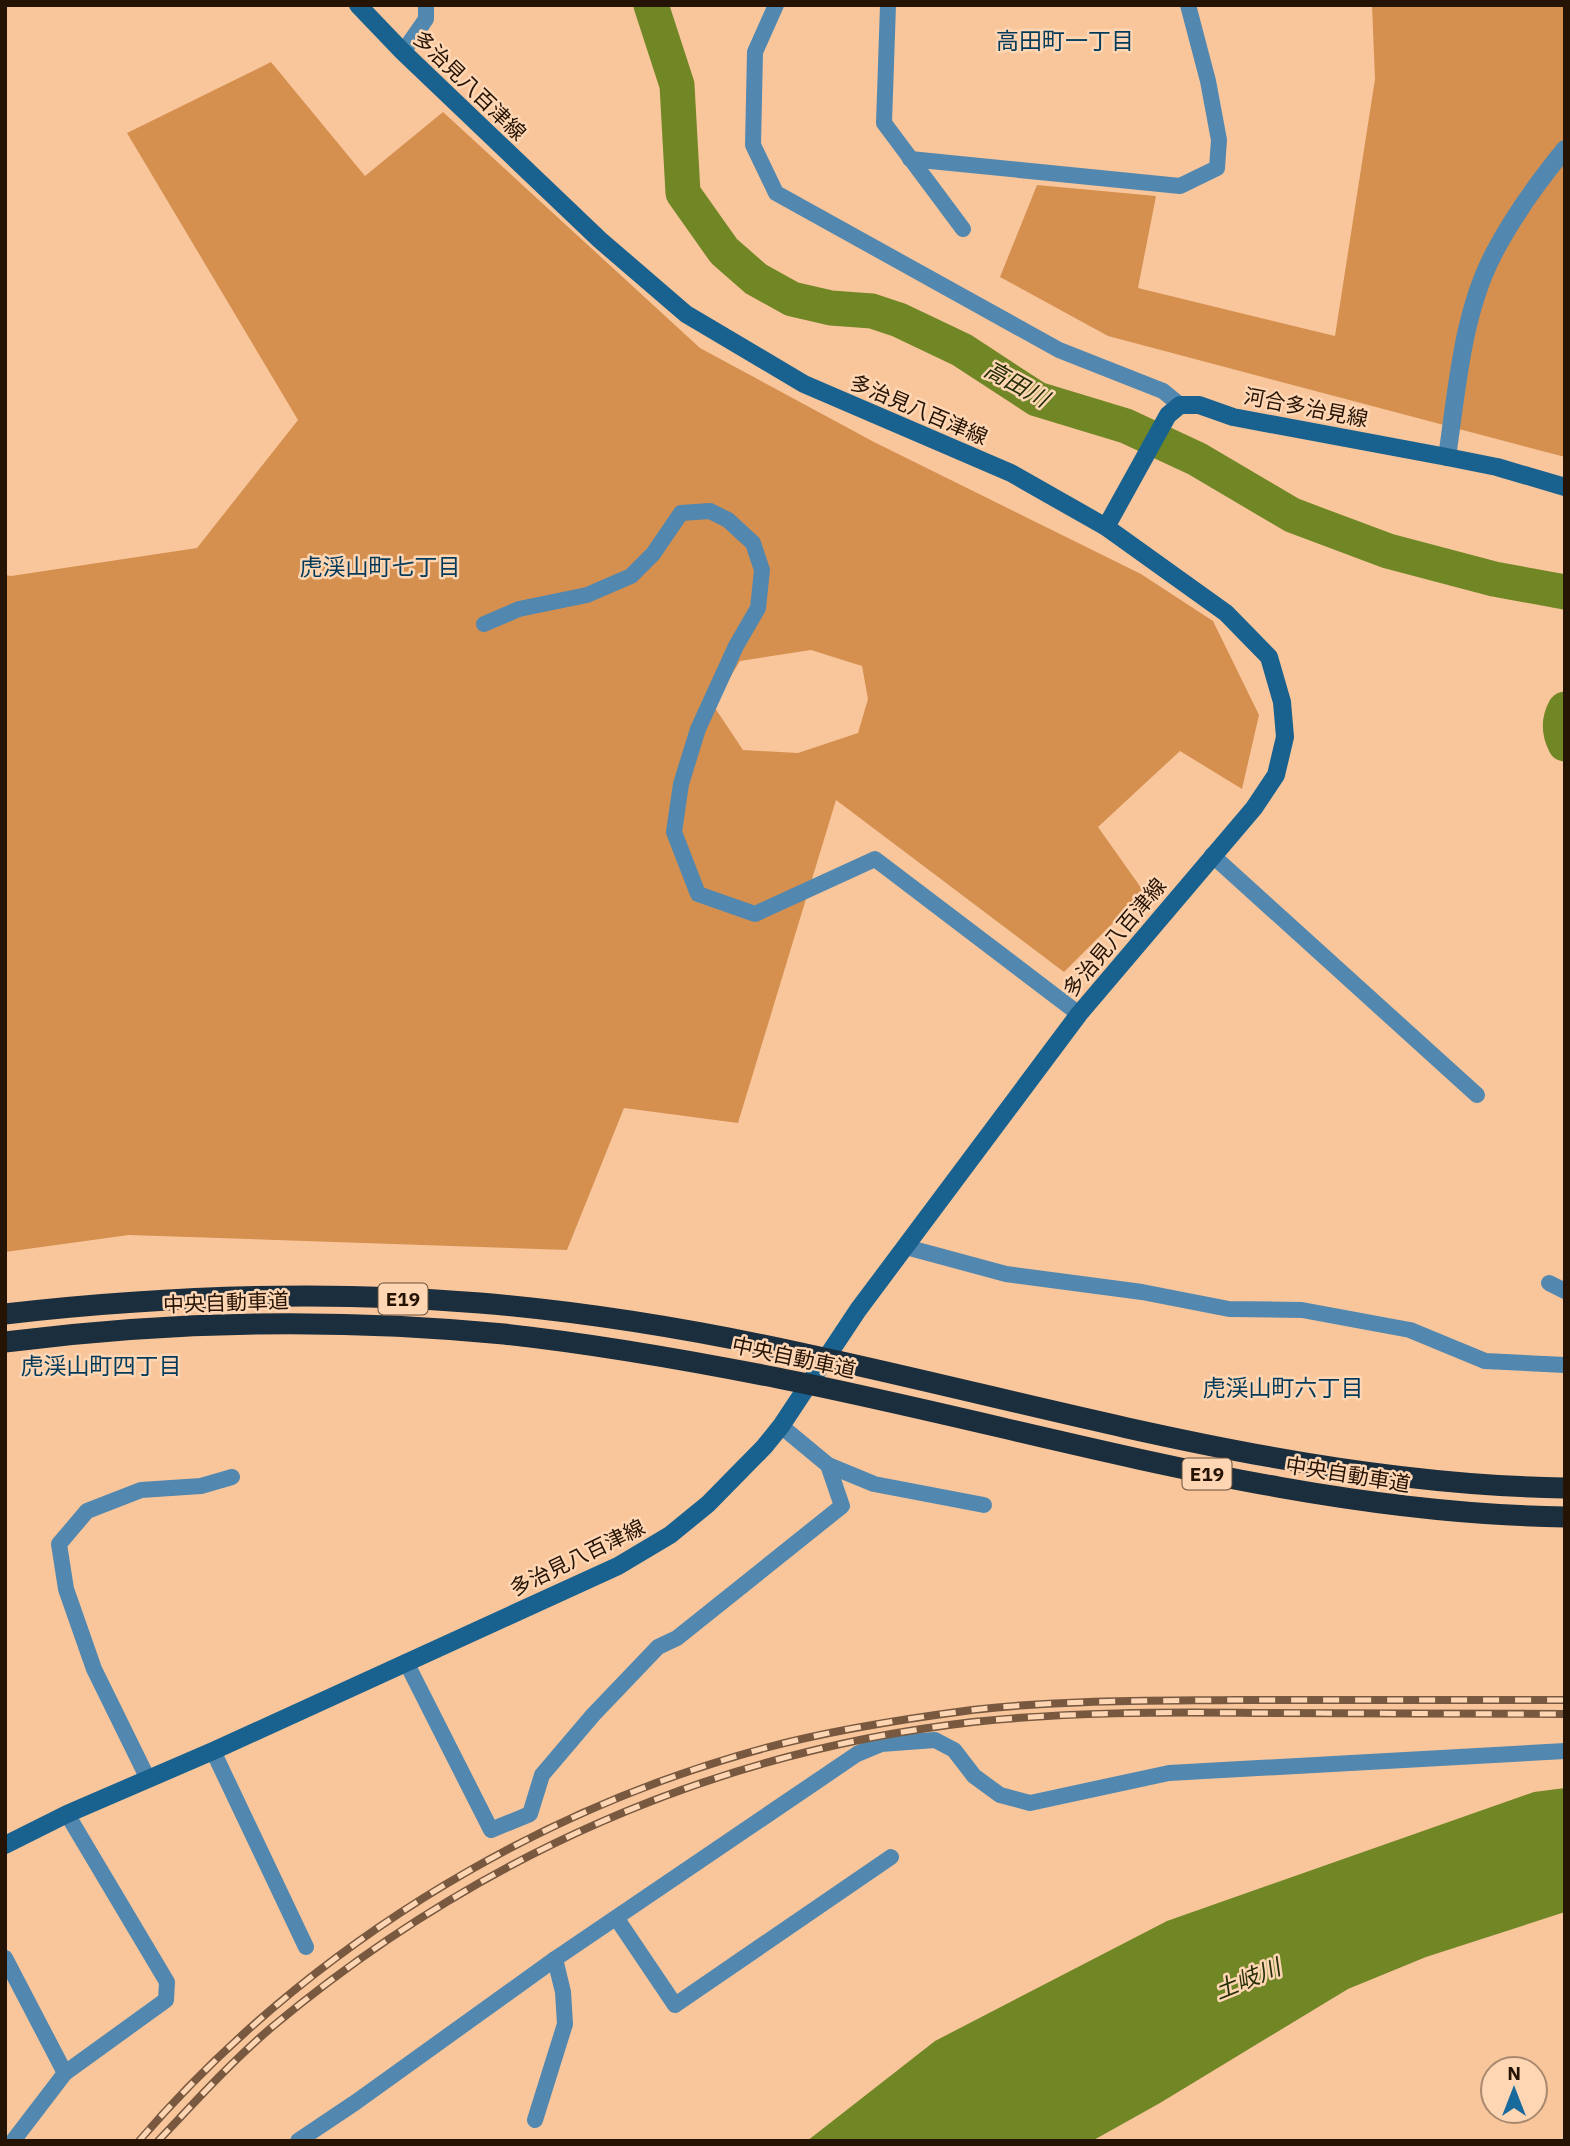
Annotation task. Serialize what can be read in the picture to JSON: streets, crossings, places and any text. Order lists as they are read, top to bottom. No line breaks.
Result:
{"streets":{"highway":["E19","中央自動車道"],"main road":["多治見八百津線","河合多治見線"]},"districts":["高田町一丁目","虎渓山町七丁目","虎渓山町四丁目","虎渓山町六丁目"],"water":["高田川","土岐川"],"north":"top"}
